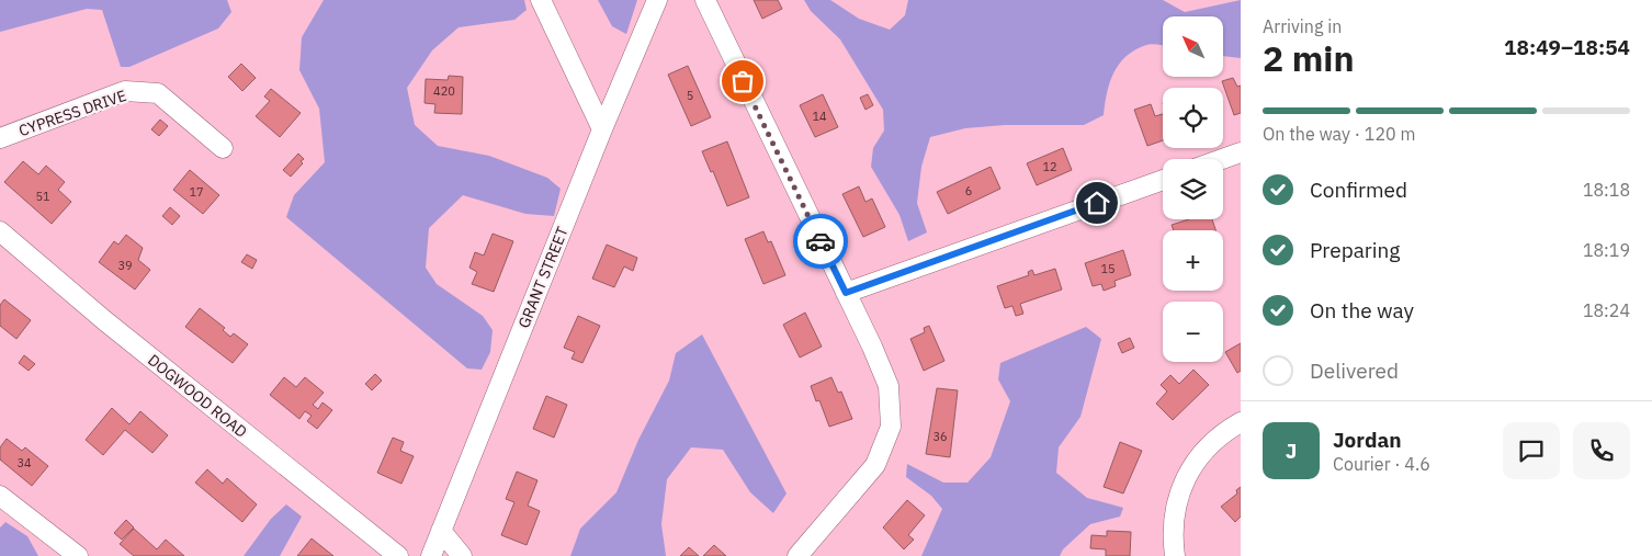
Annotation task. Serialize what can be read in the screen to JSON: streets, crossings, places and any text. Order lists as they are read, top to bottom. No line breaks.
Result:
{"streets":{"street":["CYPRESS DRIVE","GRANT STREET","DOGWOOD ROAD"]},"house_numbers":["420","5","14","12","6","17","51","39","15","36","34"],"north":"top left","page":{"heading":["2 min","Arriving in","18:49–18:54"],"panel":["Jordan","Courier · 4.6"],"map_buttons":["+","−"],"bar":"On the way · 120 m","list":[["Confirmed","18:18"],["Preparing","18:19"],["On the way","18:24"],"Delivered"],"round":"J"}}
